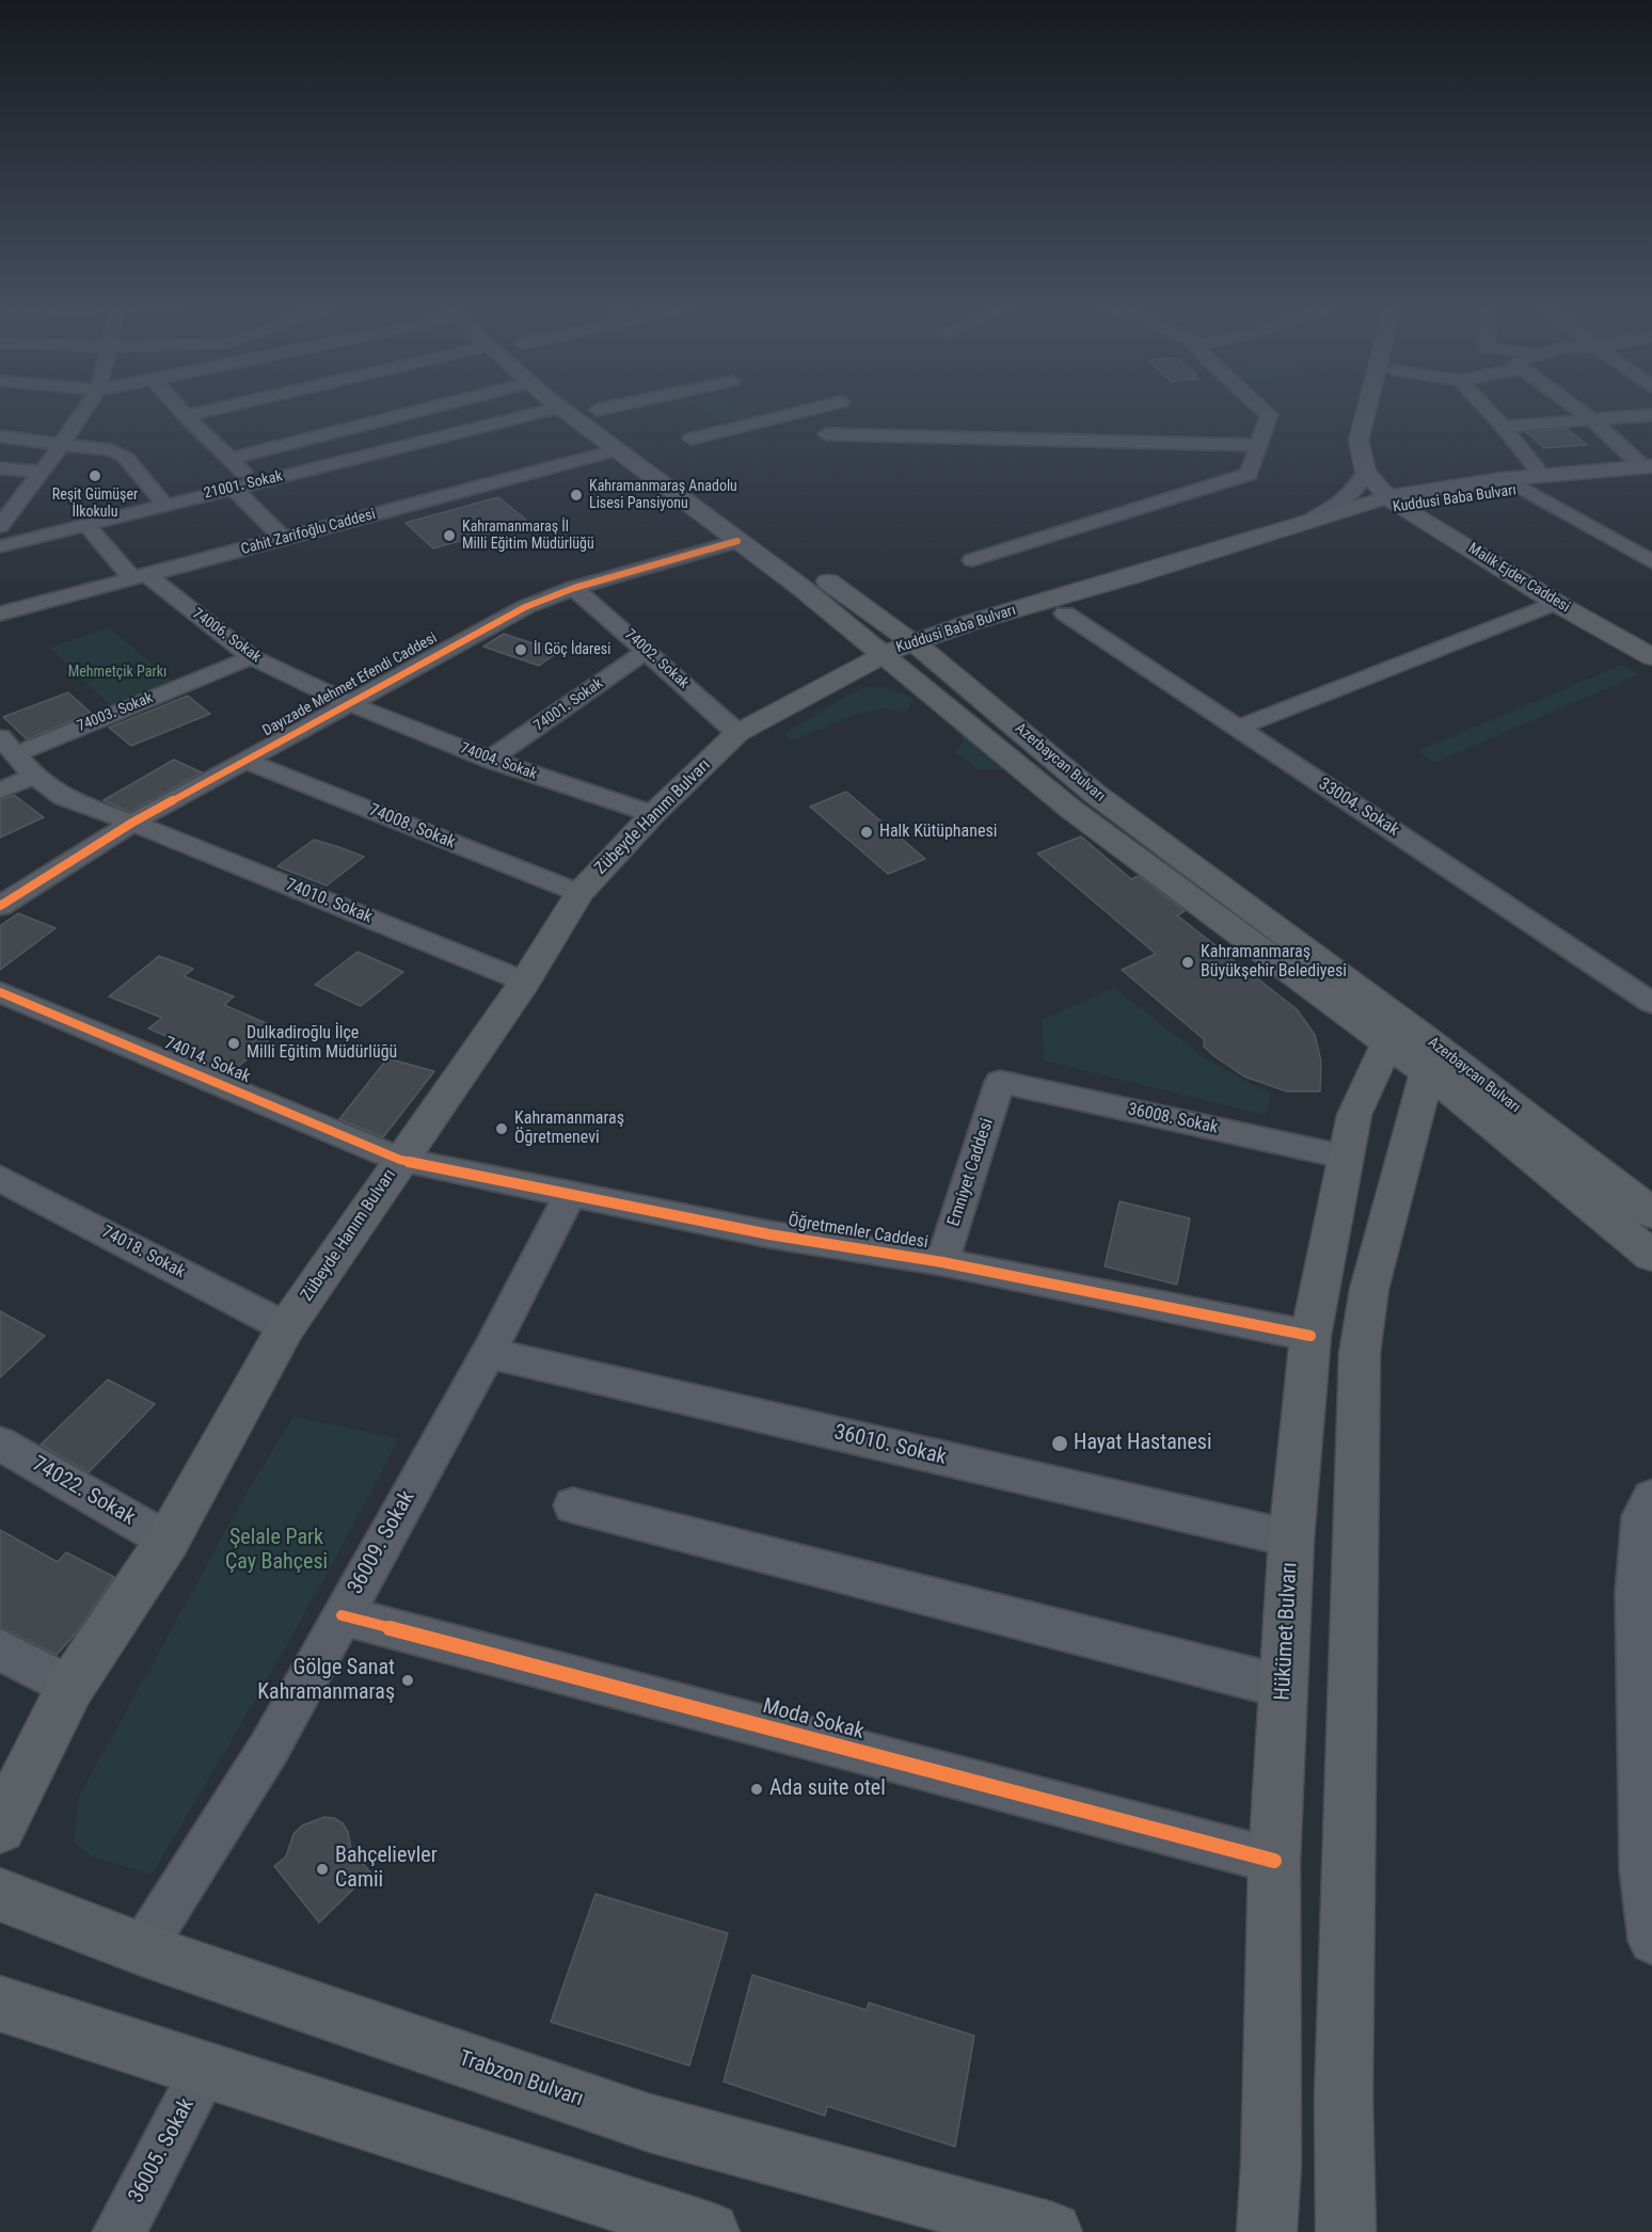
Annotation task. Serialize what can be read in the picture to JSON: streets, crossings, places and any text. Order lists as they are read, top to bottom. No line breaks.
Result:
{"streets":{"main road":["Kuddusi Baba Bulvarı","Malik Ejder Caddesi","Azerbaycan Bulvarı","Zübeyde Hanım Bulvarı","Hükümet Bulvarı","Trabzon Bulvarı"],"street":["21001. Sokak","Cahit Zarifoğlu Caddesi","74006. Sokak","74002. Sokak","Dayızade Mehmet Efendi Caddesi","74001. Sokak","74003. Sokak","74004. Sokak","33004. Sokak","74008. Sokak","74010. Sokak","74014. Sokak","36008. Sokak","Emniyet Caddesi","Öğretmenler Caddesi","74018. Sokak","36010. Sokak","74022. Sokak","36009. Sokak","Moda Sokak","36005. Sokak"]},"crossings":[["21001. Sokak","74006. Sokak"],["Kuddusi Baba Bulvarı","Malik Ejder Caddesi"],["Kuddusi Baba Bulvarı","Azerbaycan Bulvarı"],["Kuddusi Baba Bulvarı","33004. Sokak"],["Kuddusi Baba Bulvarı","Zübeyde Hanım Bulvarı"],["Cahit Zarifoğlu Caddesi","74006. Sokak"],["74006. Sokak","Dayızade Mehmet Efendi Caddesi"],["74006. Sokak","74003. Sokak"],["74006. Sokak","74004. Sokak"],["74002. Sokak","Dayızade Mehmet Efendi Caddesi"],["74002. Sokak","74001. Sokak"],["74002. Sokak","Zübeyde Hanım Bulvarı"],["Dayızade Mehmet Efendi Caddesi","74004. Sokak"],["Dayızade Mehmet Efendi Caddesi","74008. Sokak"],["Dayızade Mehmet Efendi Caddesi","74010. Sokak"],["74001. Sokak","74004. Sokak"],["74003. Sokak","74010. Sokak"],["74004. Sokak","Zübeyde Hanım Bulvarı"],["Azerbaycan Bulvarı","Zübeyde Hanım Bulvarı"],["Azerbaycan Bulvarı","Hükümet Bulvarı"],["Zübeyde Hanım Bulvarı","74008. Sokak"],["Zübeyde Hanım Bulvarı","74010. Sokak"],["Zübeyde Hanım Bulvarı","74014. Sokak"],["Zübeyde Hanım Bulvarı","Öğretmenler Caddesi"],["Zübeyde Hanım Bulvarı","74018. Sokak"],["Zübeyde Hanım Bulvarı","74022. Sokak"],["74014. Sokak","Öğretmenler Caddesi"],["36008. Sokak","Emniyet Caddesi"],["36008. Sokak","Hükümet Bulvarı"],["Emniyet Caddesi","Öğretmenler Caddesi"],["Öğretmenler Caddesi","36009. Sokak"],["Öğretmenler Caddesi","Hükümet Bulvarı"],["36010. Sokak","36009. Sokak"],["36010. Sokak","Hükümet Bulvarı"],["36009. Sokak","Moda Sokak"],["36009. Sokak","Trabzon Bulvarı"],["Hükümet Bulvarı","Moda Sokak"]],"parks":["Mehmetçik Parkı","Şelale Park Çay Bahçesi"],"places":["Reşit Gümüşer İlkokulu","Kahramanmaraş Anadolu Lisesi Pansiyonu","Kahramanmaraş İl Milli Eğitim Müdürlüğü","İl Göç İdaresi","Halk Kütüphanesi","Kahramanmaraş Büyükşehir Belediyesi","Dulkadiroğlu İlçe Milli Eğitim Müdürlüğü","Kahramanmaraş Öğretmenevi","Hayat Hastanesi","Gölge Sanat Kahramanmaraş","Ada suite otel","Bahçelievler Camii"]}
